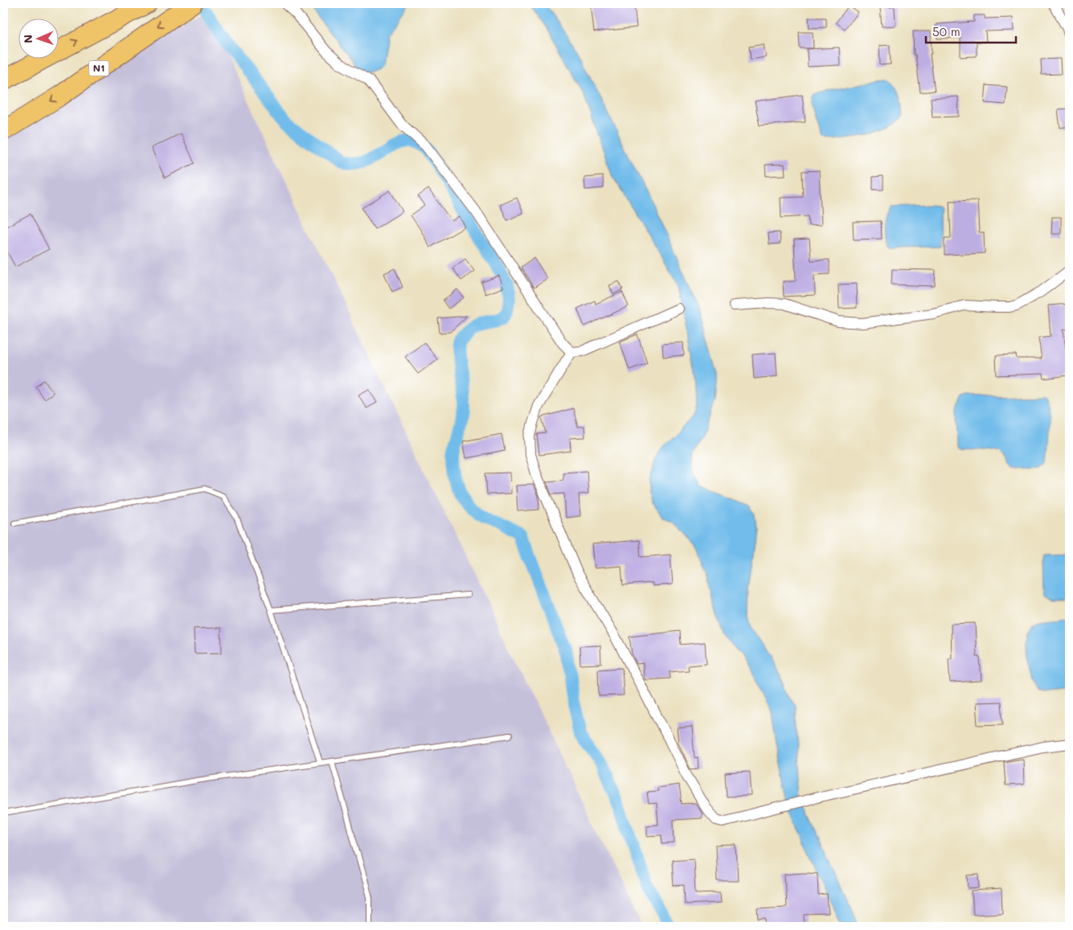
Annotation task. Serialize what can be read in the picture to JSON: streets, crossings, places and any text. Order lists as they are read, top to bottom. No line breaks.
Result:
{"streets":{"highway":["N1"]},"scale_bar":"50 m","north":"left"}
